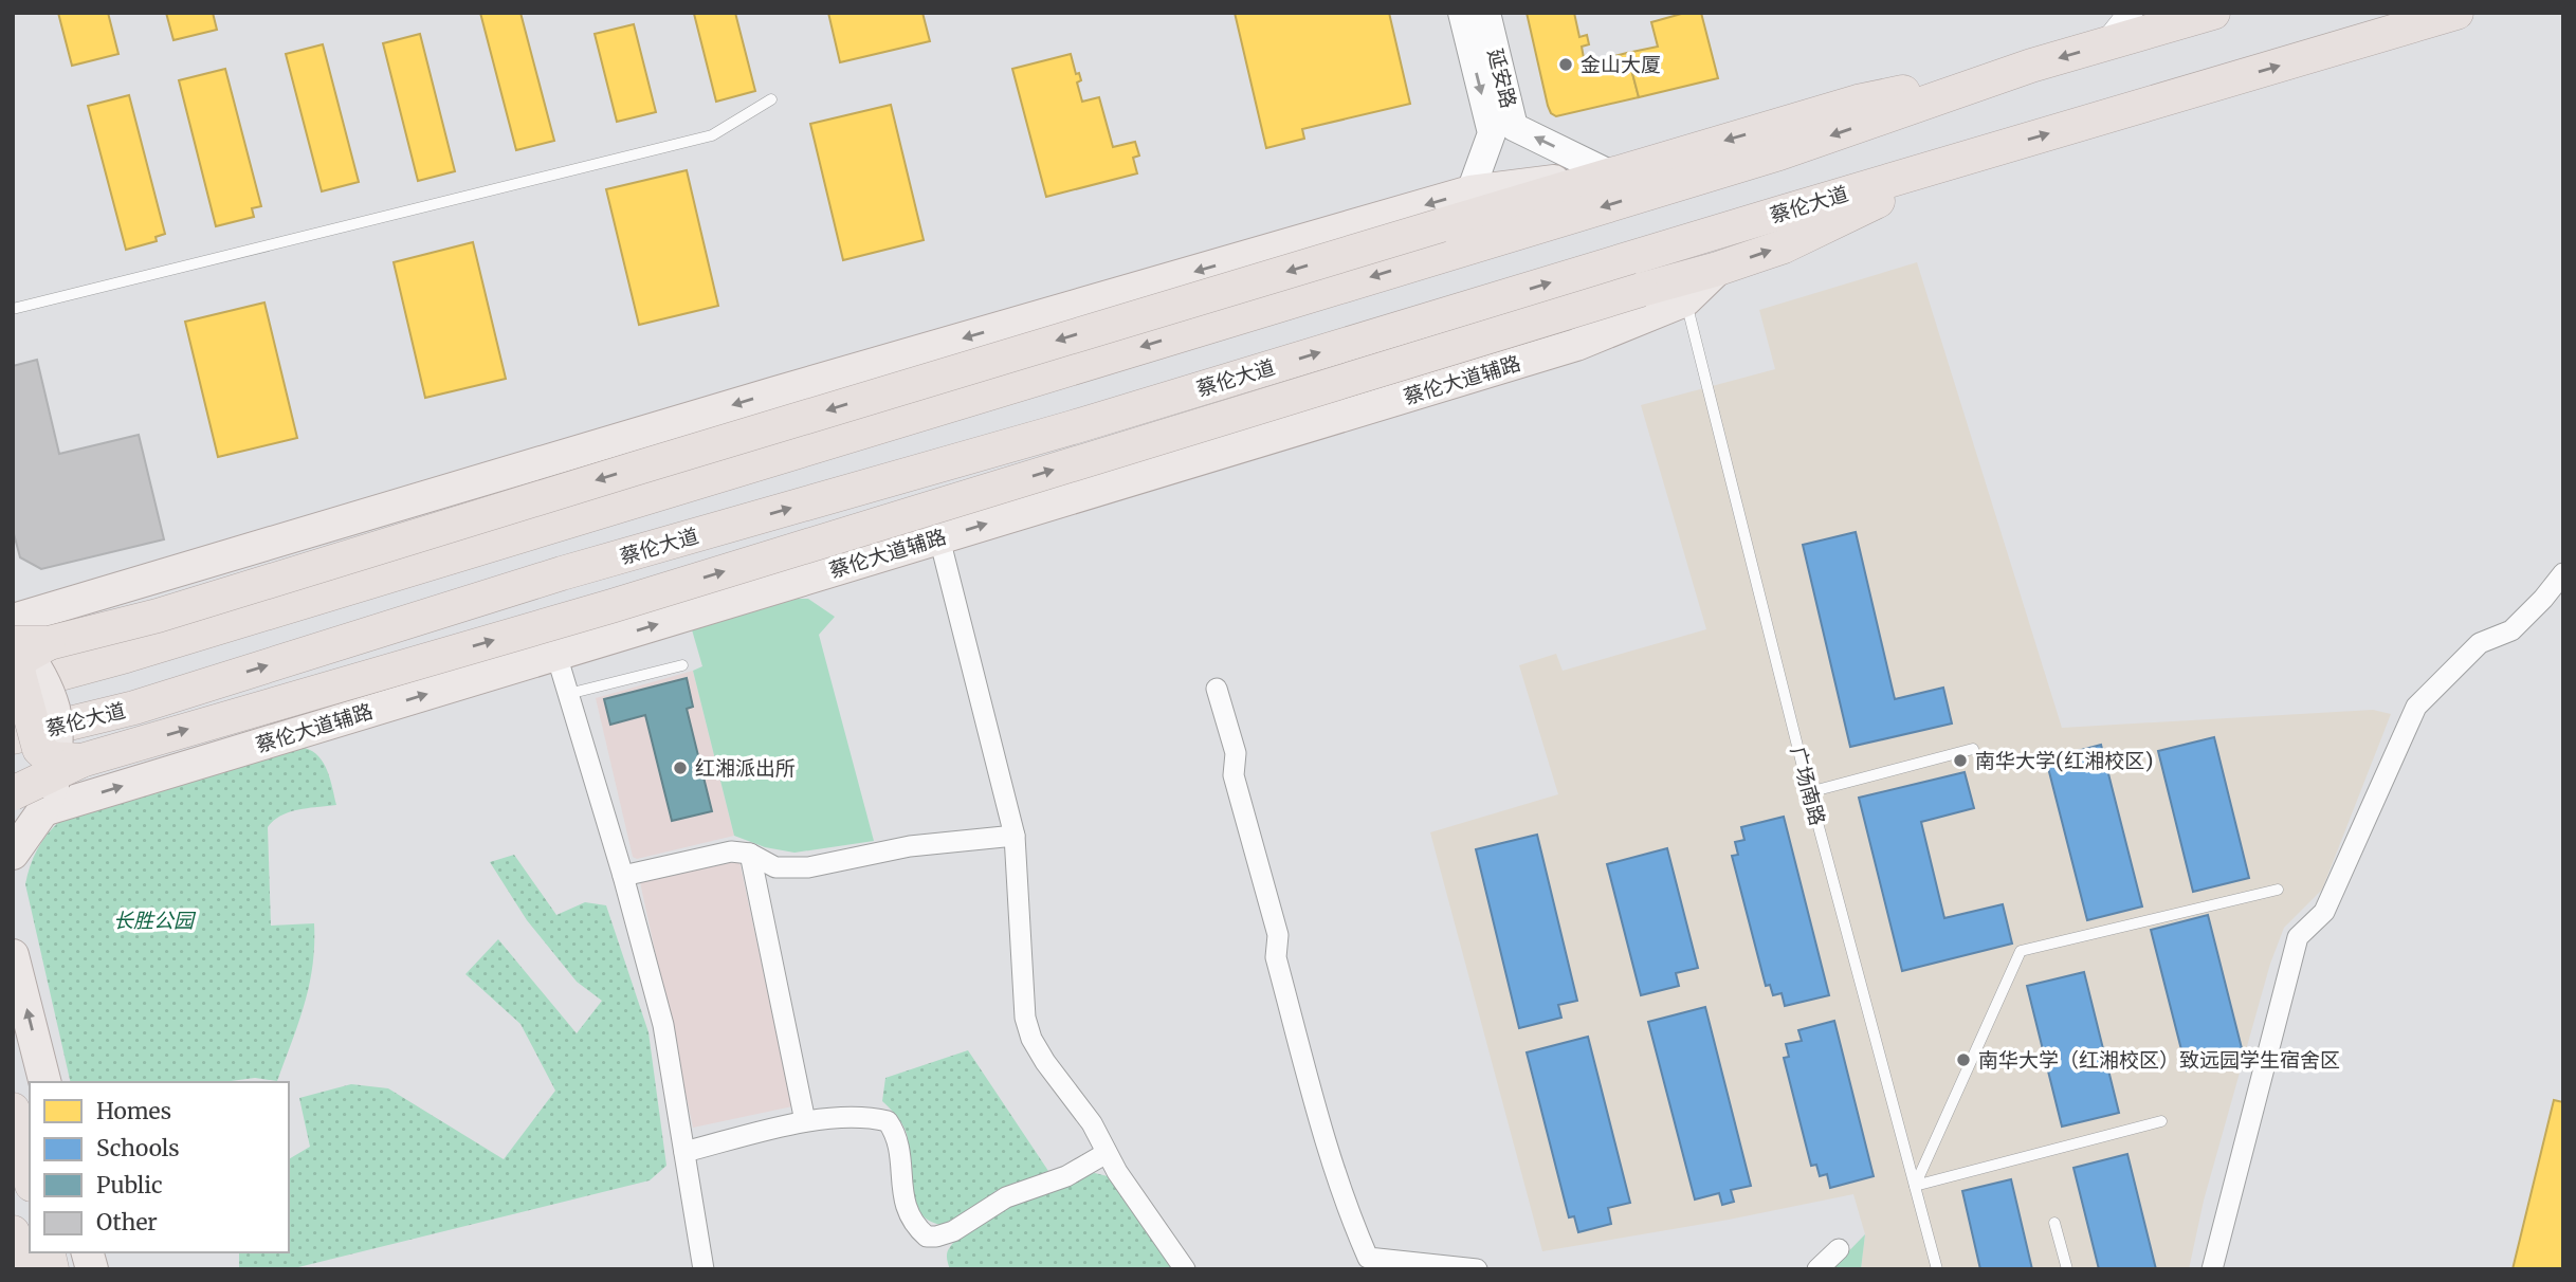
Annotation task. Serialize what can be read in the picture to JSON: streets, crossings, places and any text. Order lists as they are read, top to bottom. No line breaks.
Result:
{"streets":{"highway":["蔡伦大道"],"main road":["延安路","蔡伦大道辅路"],"lane":["广场南路"]},"crossings":[["蔡伦大道辅路","广场南路"]],"parks":["长胜公园"],"places":["金山大厦","南华大学(红湘校区)","红湘派出所","南华大学（红湘校区）致远园学生宿舍区"],"legend":["Homes","Schools","Public","Other"]}
